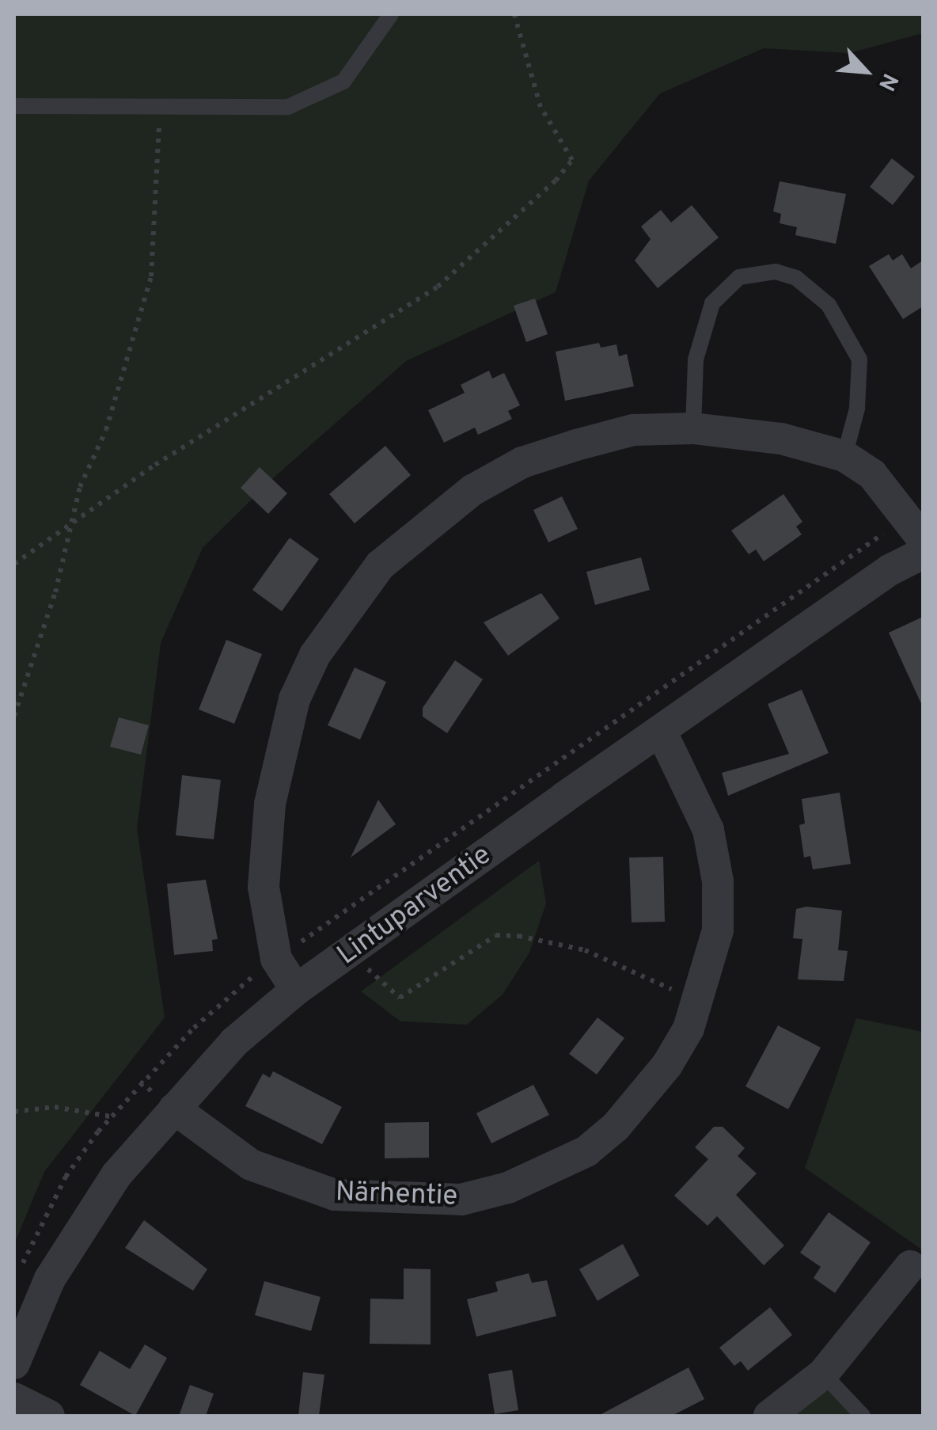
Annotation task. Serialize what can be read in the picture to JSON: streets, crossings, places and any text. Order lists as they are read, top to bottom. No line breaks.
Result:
{"streets":{"street":["Lintuparventie","Närhentie"]},"crossings":[["Lintuparventie","Närhentie"]],"north":"bottom right"}
